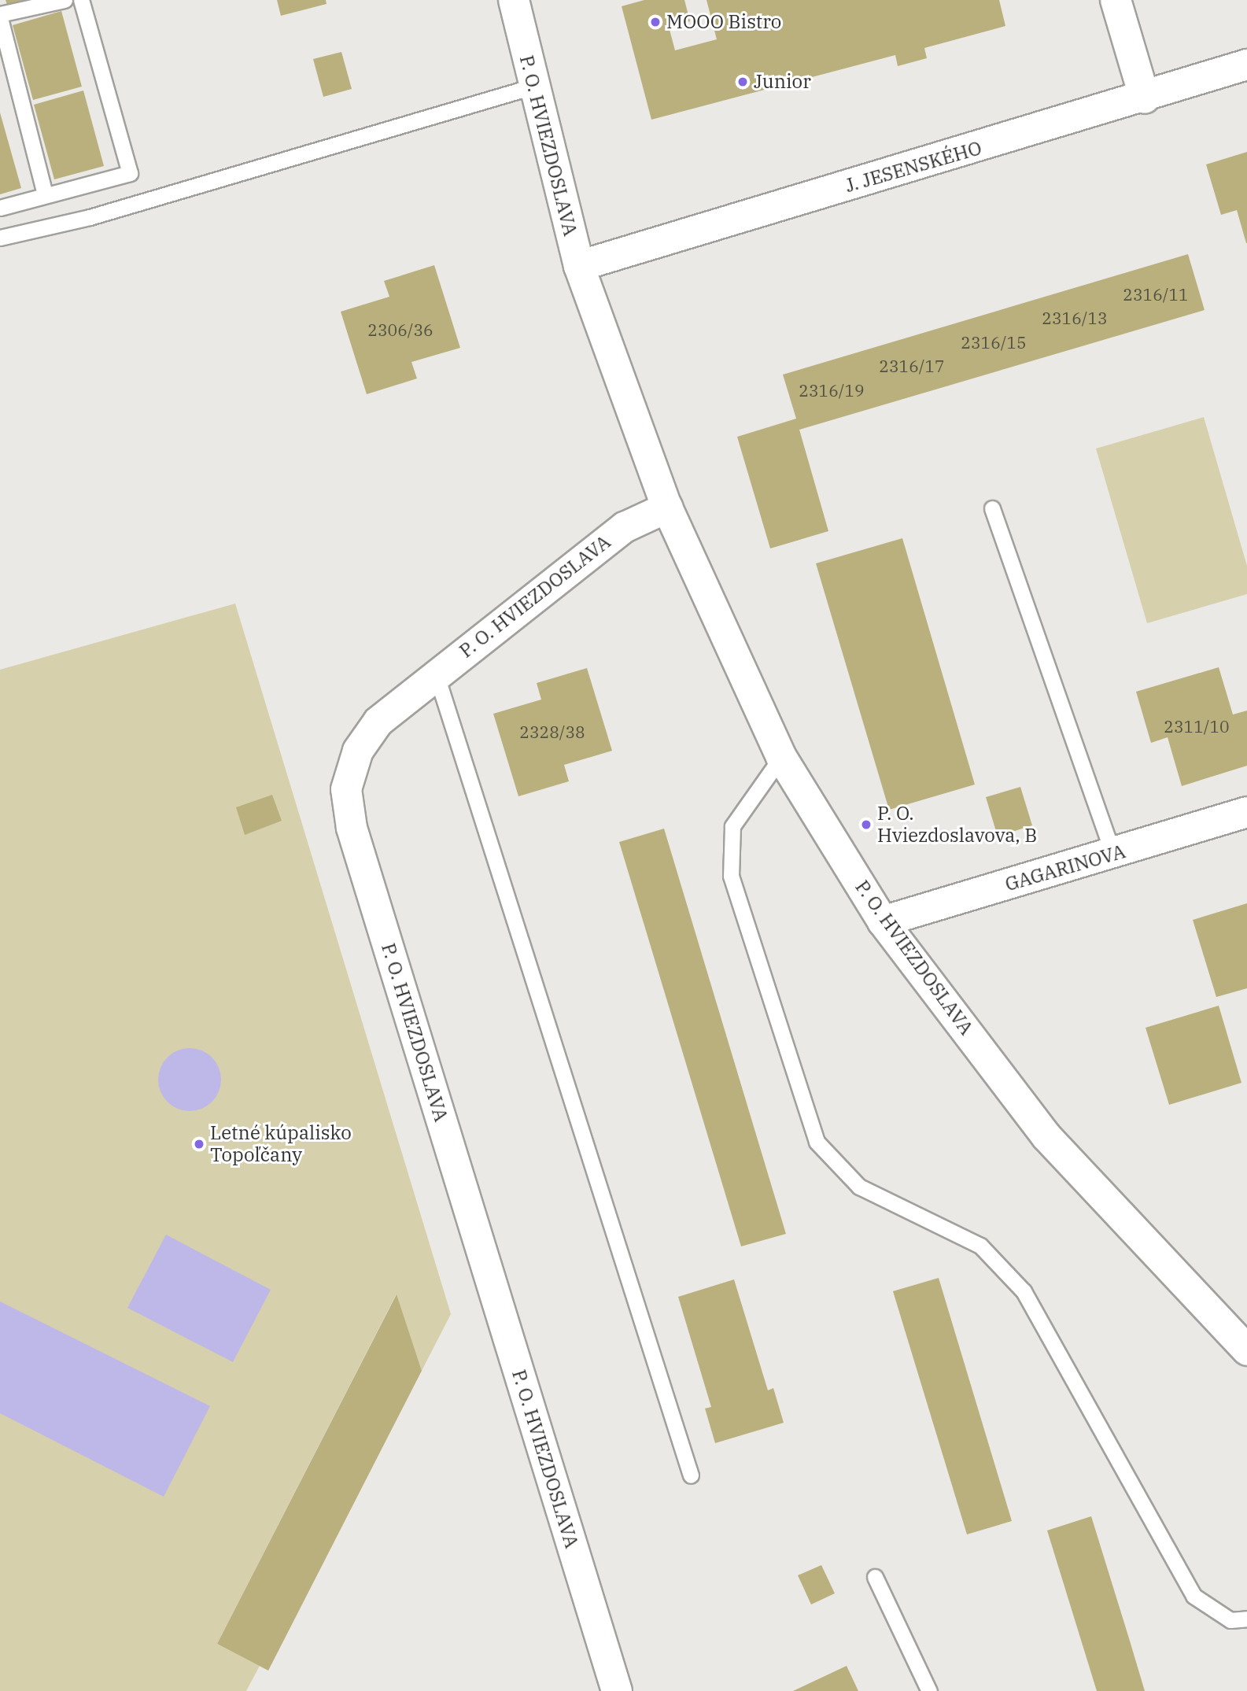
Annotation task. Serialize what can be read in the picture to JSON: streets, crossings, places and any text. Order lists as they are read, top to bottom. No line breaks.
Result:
{"streets":{"street":["P. O. HVIEZDOSLAVA","J. JESENSKÉHO","GAGARINOVA"]},"crossings":[["P. O. HVIEZDOSLAVA","J. JESENSKÉHO"],["P. O. HVIEZDOSLAVA","GAGARINOVA"]],"places":["MOOO Bistro","Junior","P. O. Hviezdoslavova, B","Letné kúpalisko Topoľčany"],"house_numbers":["2316/11","2316/13","2306/36","2316/15","2316/17","2316/19","2311/10","2328/38"]}
